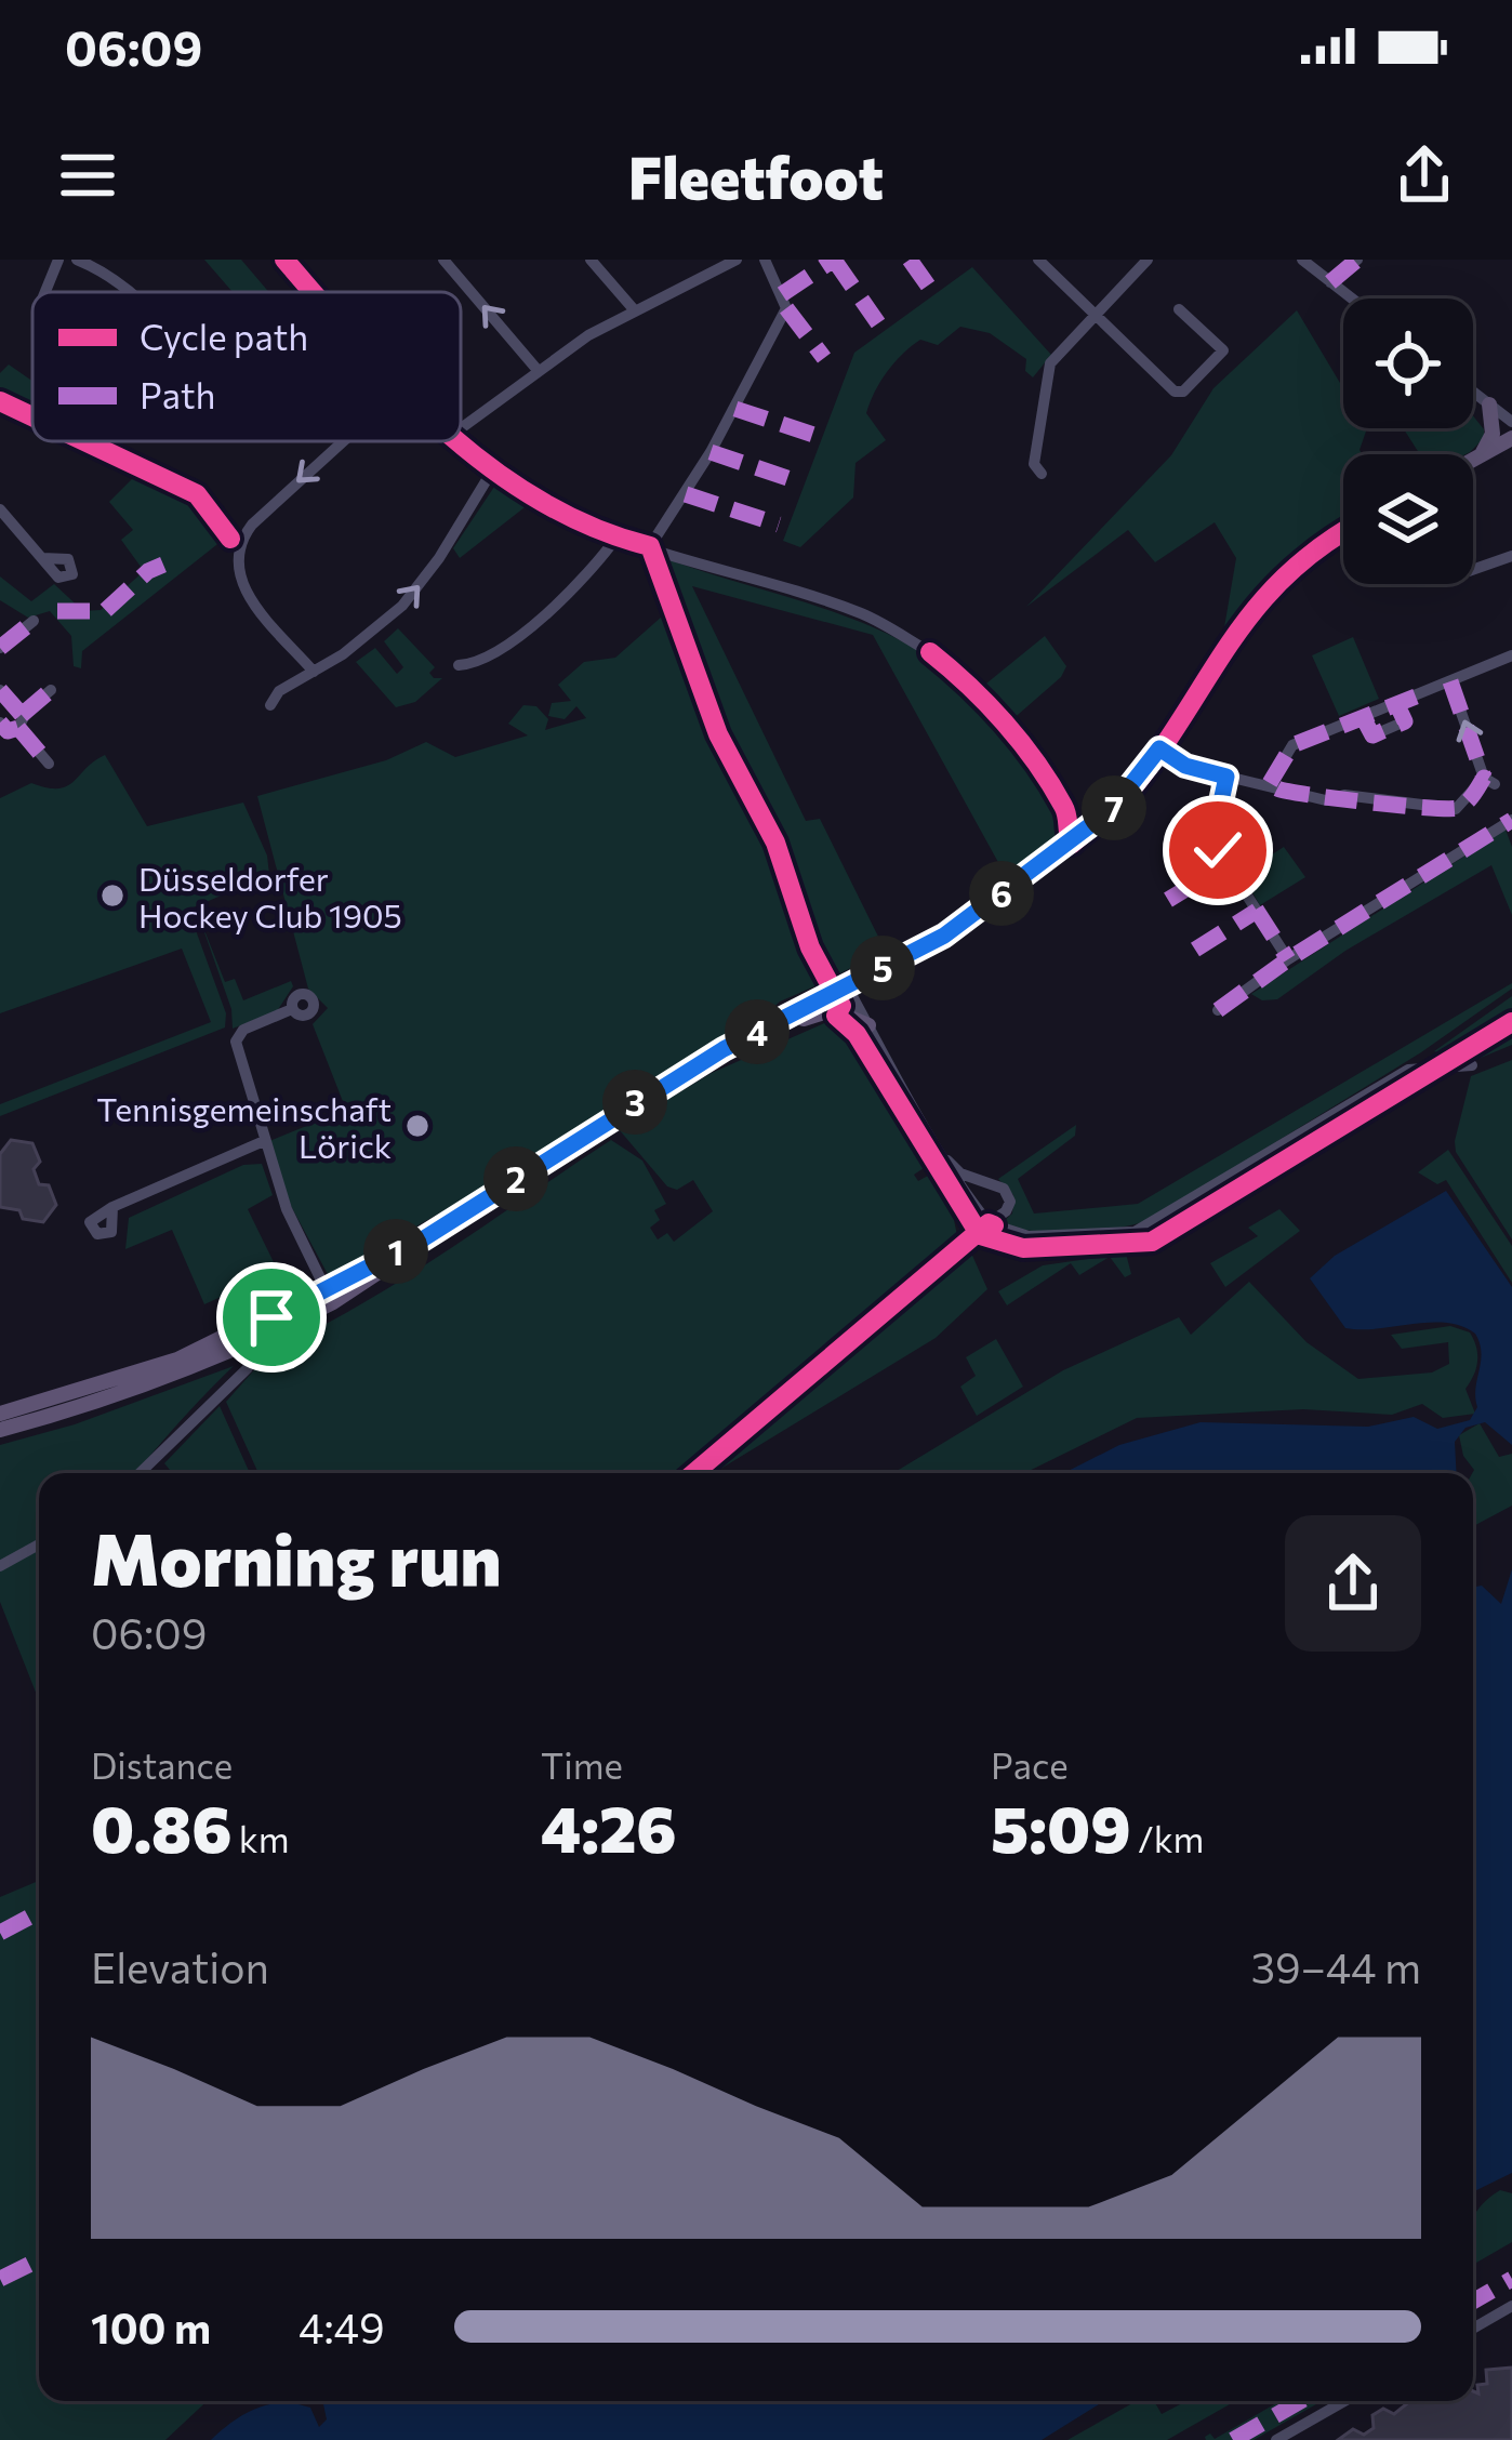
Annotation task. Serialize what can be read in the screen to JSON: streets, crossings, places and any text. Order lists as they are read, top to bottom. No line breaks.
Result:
{"places":["Düsseldorfer Hockey Club 1905","Tennisgemeinschaft Lörick"],"legend":["Cycle path","Path"],"page":{"status":"06:09","header":"Fleetfoot","pins":["7","6","5","4","3","2","1"],"heading":["Morning run","06:09"],"stats":[["Distance","0.86 km"],["Time","4:26"],["Pace","5:09 /km"]],"chart":["Elevation","39–44 m"],"list":[{"name":"100 m","note":"4:49"}]}}
